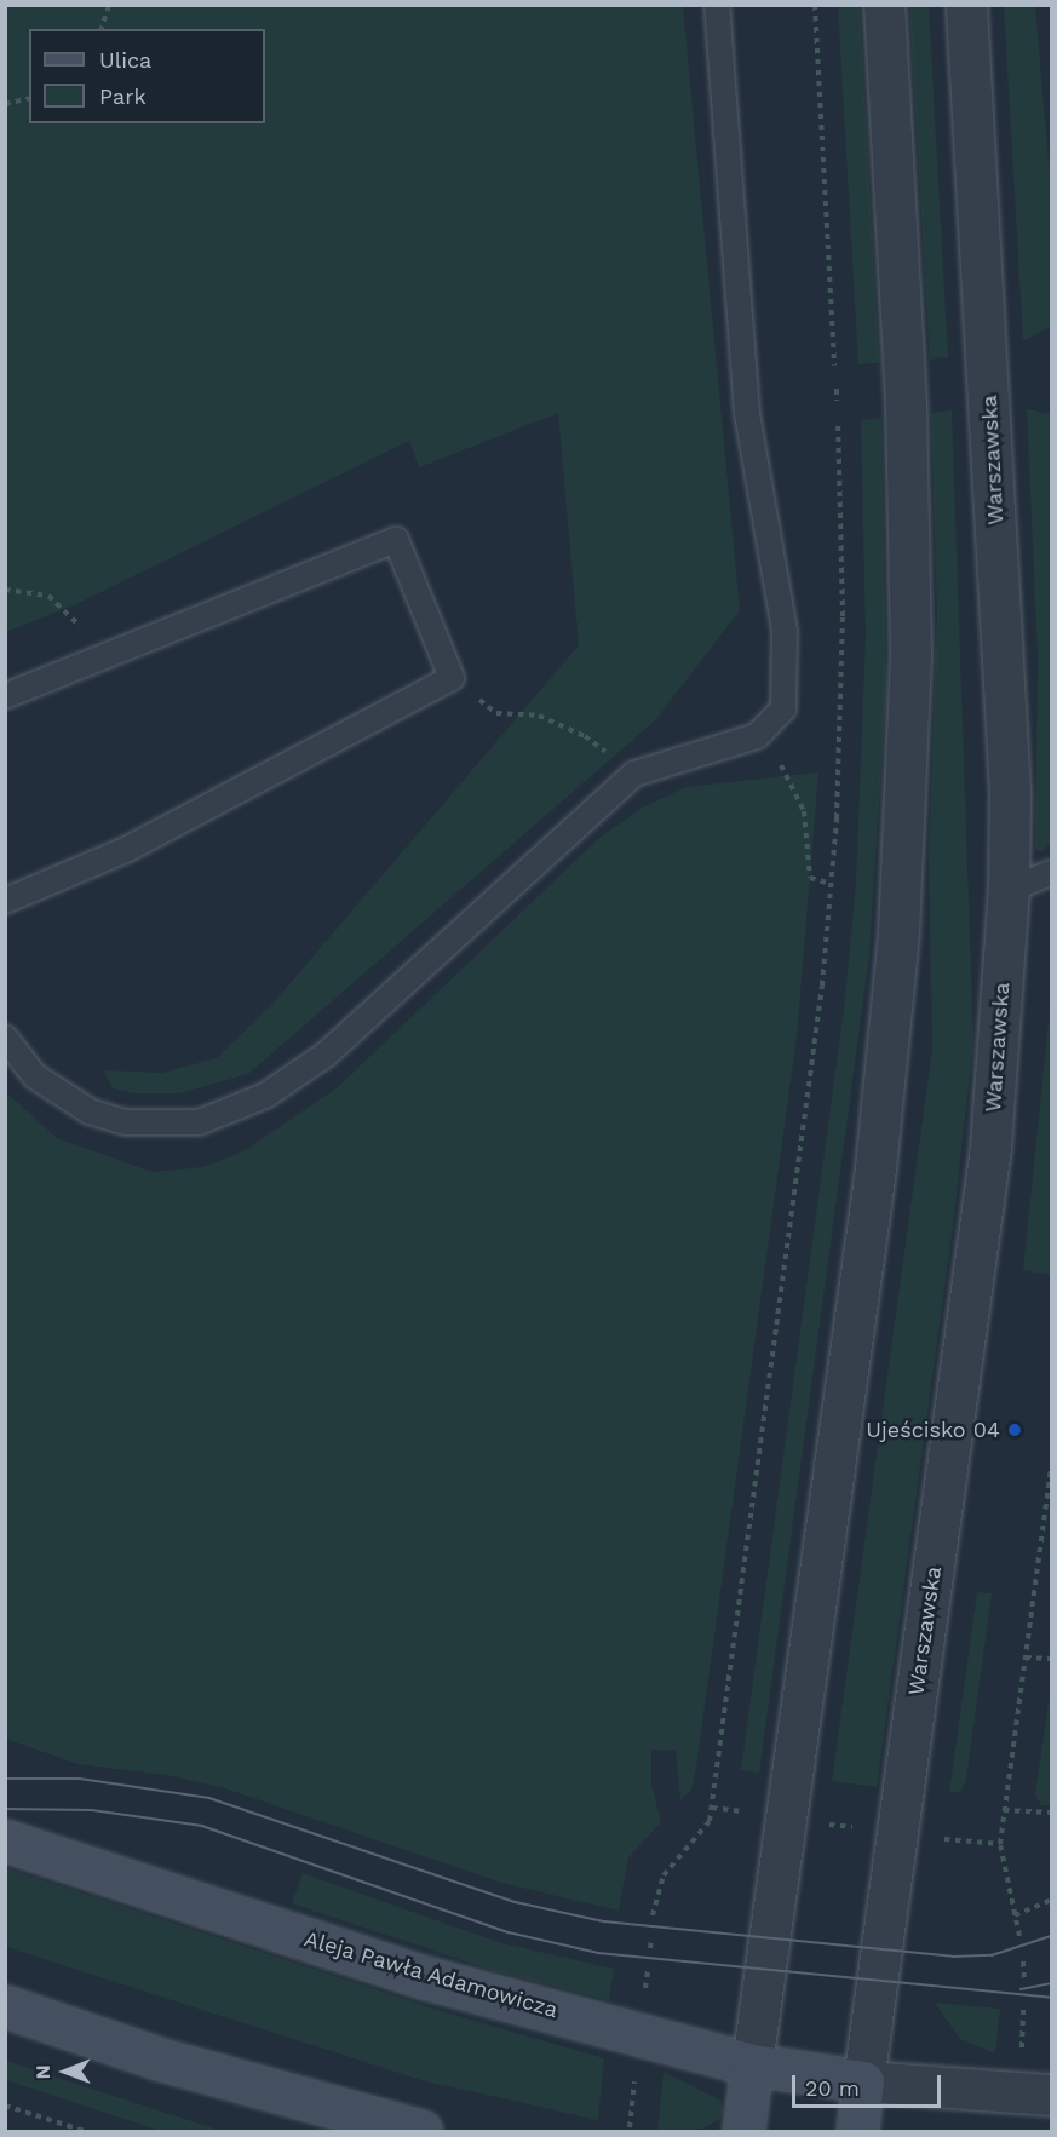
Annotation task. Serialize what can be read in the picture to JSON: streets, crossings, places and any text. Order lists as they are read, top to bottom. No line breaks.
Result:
{"streets":{"main road":["Aleja Pawła Adamowicza"],"street":["Warszawska"]},"crossings":[["Warszawska","Aleja Pawła Adamowicza"]],"places":["Ujeścisko 04"],"legend":["Ulica","Park"],"scale_bar":"20 m","north":"left"}
